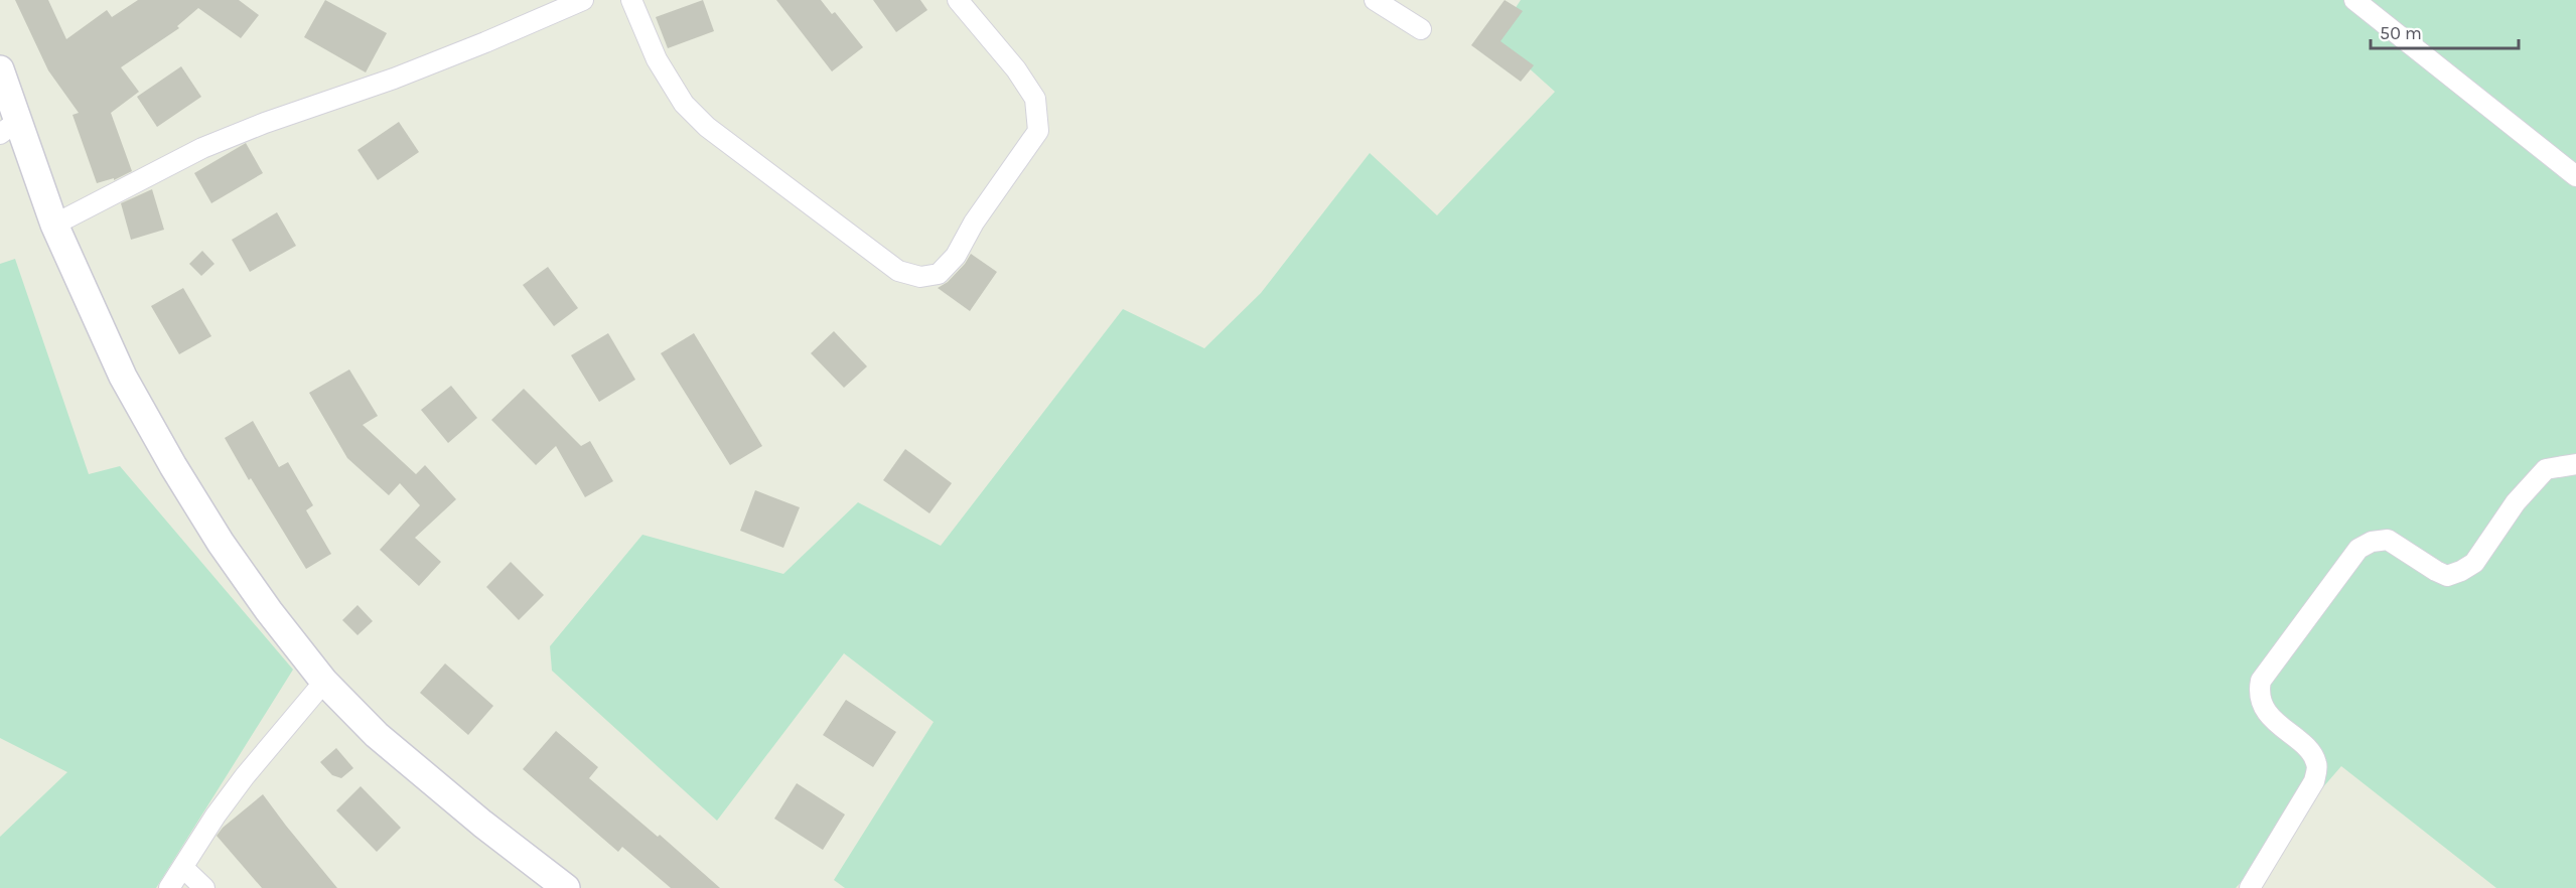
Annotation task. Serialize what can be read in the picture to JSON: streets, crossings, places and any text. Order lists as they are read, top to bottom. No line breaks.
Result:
{"scale_bar":"50 m"}
